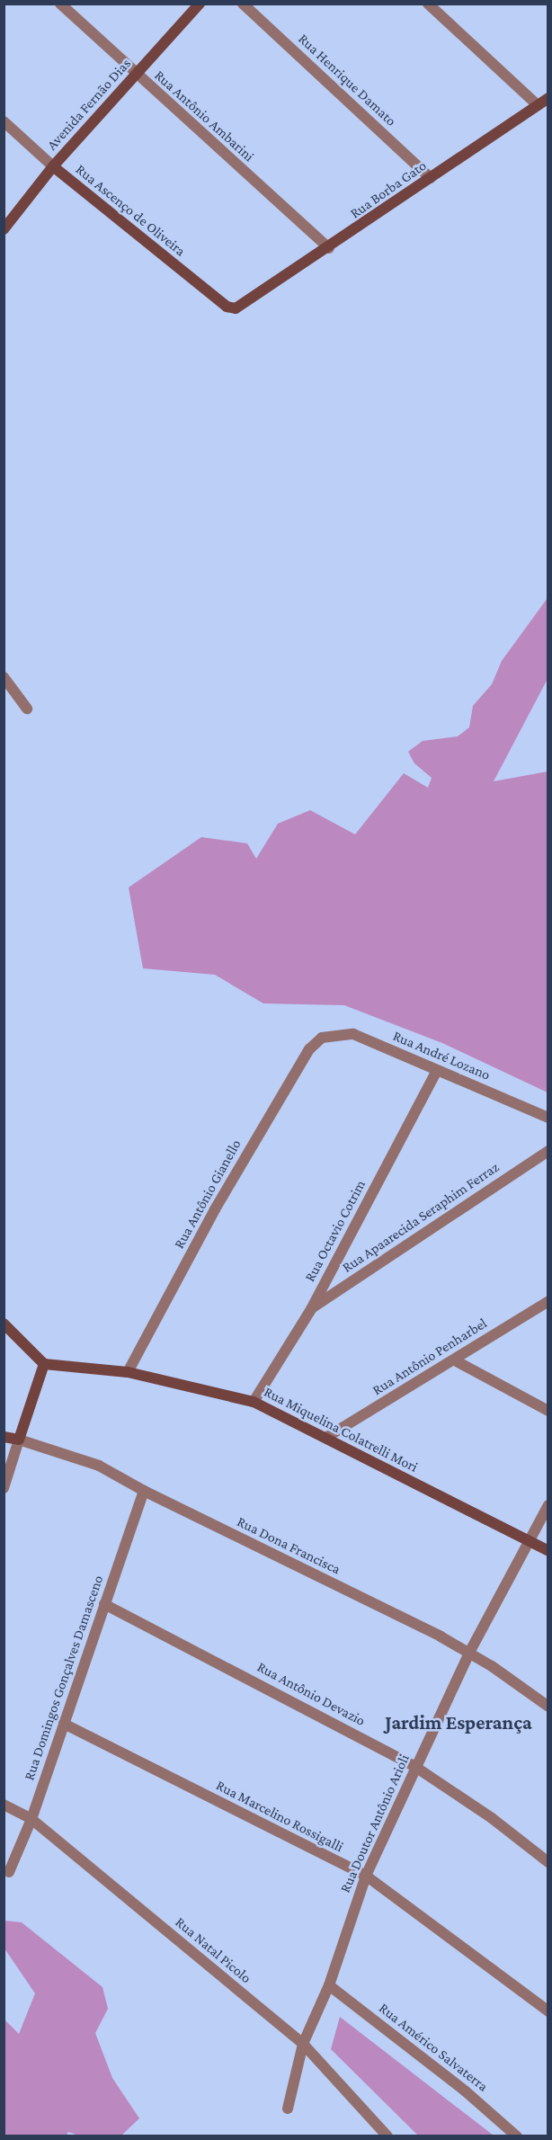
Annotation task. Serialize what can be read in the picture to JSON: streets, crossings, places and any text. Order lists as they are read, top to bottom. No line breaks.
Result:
{"streets":{"street":["Rua Henrique Damato","Avenida Fernão Dias","Rua Antônio Ambarini","Rua Borba Gato","Rua Ascenço de Oliveira","Rua André Lozano","Rua Antônio Gianello","Rua Apaarecida Seraphim Ferraz","Rua Octavio Cotrim","Rua Antônio Penharbel","Rua Miquelina Colatrelli Mori","Rua Dona Francisca","Rua Domingos Gonçalves Damasceno","Rua Antônio Devazio","Rua Marcelino Rossigalli","Rua Doutor Antônio Arioli","Rua Natal Picolo","Rua Américo Salvaterra"]},"crossings":[["Rua Henrique Damato","Rua Borba Gato"],["Avenida Fernão Dias","Rua Antônio Ambarini"],["Avenida Fernão Dias","Rua Ascenço de Oliveira"],["Rua Antônio Ambarini","Rua Borba Gato"],["Rua Borba Gato","Rua Ascenço de Oliveira"],["Rua André Lozano","Rua Antônio Gianello"],["Rua André Lozano","Rua Octavio Cotrim"],["Rua Antônio Gianello","Rua Miquelina Colatrelli Mori"],["Rua Apaarecida Seraphim Ferraz","Rua Octavio Cotrim"],["Rua Octavio Cotrim","Rua Miquelina Colatrelli Mori"],["Rua Antônio Penharbel","Rua Miquelina Colatrelli Mori"],["Rua Miquelina Colatrelli Mori","Rua Doutor Antônio Arioli"],["Rua Dona Francisca","Rua Domingos Gonçalves Damasceno"],["Rua Dona Francisca","Rua Doutor Antônio Arioli"],["Rua Domingos Gonçalves Damasceno","Rua Antônio Devazio"],["Rua Domingos Gonçalves Damasceno","Rua Marcelino Rossigalli"],["Rua Domingos Gonçalves Damasceno","Rua Natal Picolo"],["Rua Antônio Devazio","Rua Doutor Antônio Arioli"],["Rua Marcelino Rossigalli","Rua Doutor Antônio Arioli"],["Rua Doutor Antônio Arioli","Rua Natal Picolo"],["Rua Doutor Antônio Arioli","Rua Américo Salvaterra"]],"districts":["Jardim Esperança"]}
